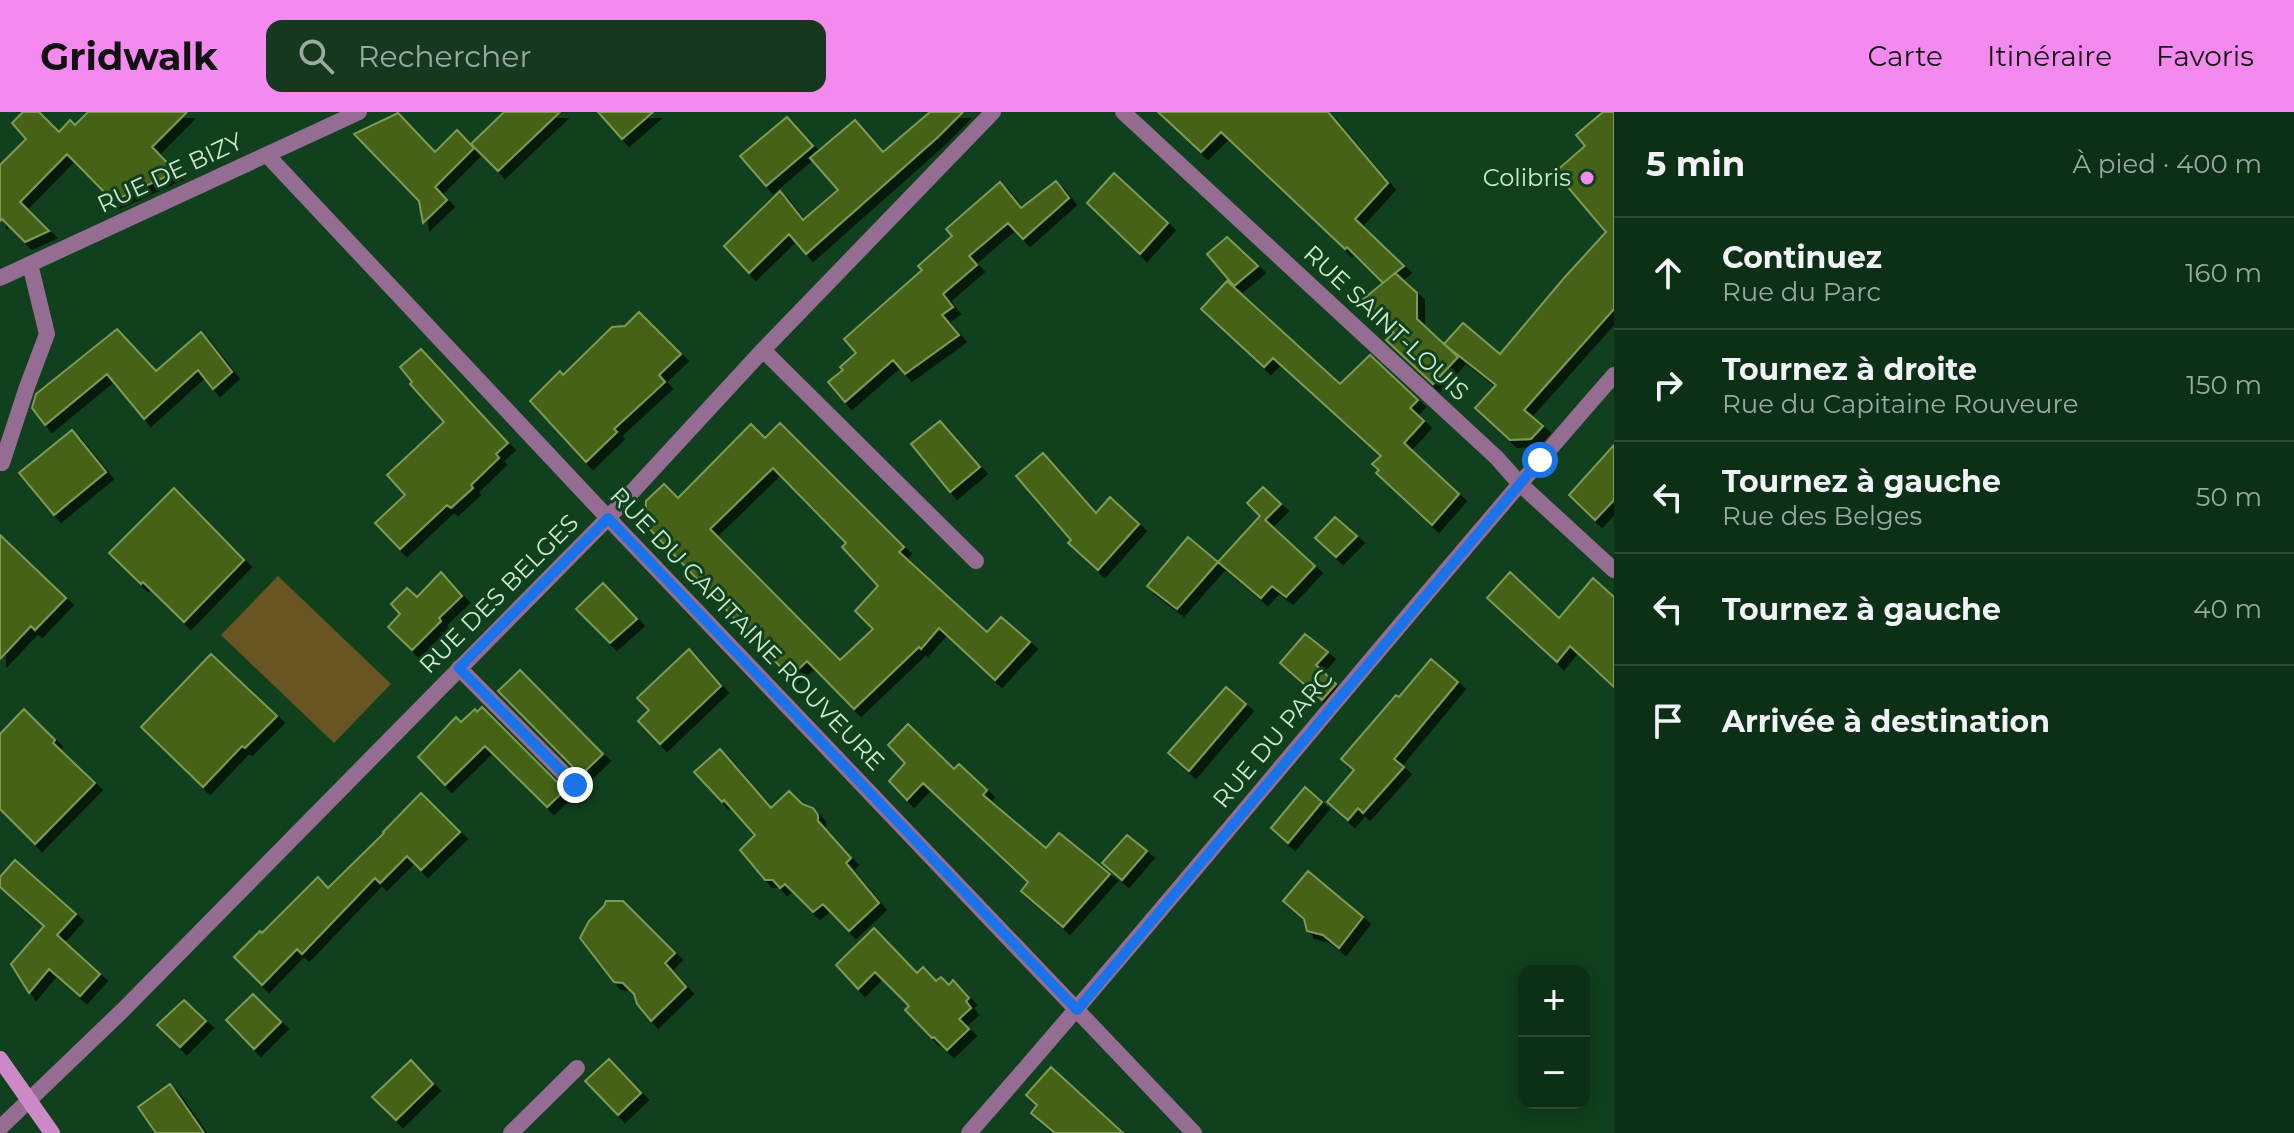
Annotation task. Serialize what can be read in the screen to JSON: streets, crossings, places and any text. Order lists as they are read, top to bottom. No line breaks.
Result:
{"streets":{"street":["RUE DE BIZY","RUE SAINT-LOUIS","RUE DES BELGES","RUE DU CAPITAINE ROUVEURE","RUE DU PARC"]},"crossings":[["RUE DE BIZY","RUE DU CAPITAINE ROUVEURE"],["RUE SAINT-LOUIS","RUE DU PARC"],["RUE DES BELGES","RUE DU CAPITAINE ROUVEURE"],["RUE DU CAPITAINE ROUVEURE","RUE DU PARC"]],"places":["Colibris"],"page":{"header":"Gridwalk","search":"Rechercher","nav":["Carte","Itinéraire","Favoris"],"heading":["5 min","À pied · 400 m"],"list":[["Continuez","Rue du Parc","160 m"],["Tournez à droite","Rue du Capitaine Rouveure","150 m"],["Tournez à gauche","Rue des Belges","50 m"],["Tournez à gauche","40 m"],"Arrivée à destination"],"map_buttons":["+","−"]}}
